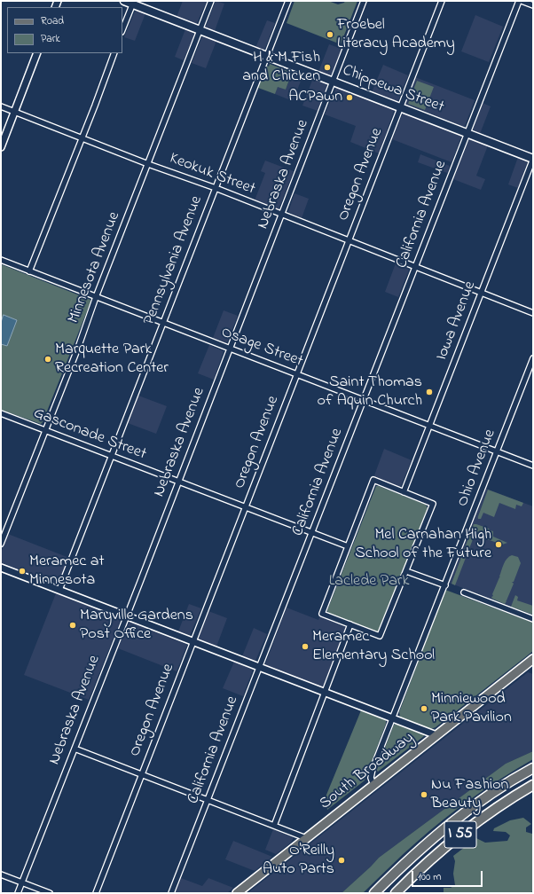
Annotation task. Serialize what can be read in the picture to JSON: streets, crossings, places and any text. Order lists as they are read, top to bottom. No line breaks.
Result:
{"streets":{"highway":["I 55"],"main road":["Chippewa Street","South Broadway"],"street":["Keokuk Street","Nebraska Avenue","Oregon Avenue","California Avenue","Pennsylvania Avenue","Minnesota Avenue","Iowa Avenue","Osage Street","Gasconade Street","Ohio Avenue"]},"crossings":[["Chippewa Street","Nebraska Avenue"],["Chippewa Street","Oregon Avenue"],["Chippewa Street","California Avenue"],["Chippewa Street","Pennsylvania Avenue"],["Chippewa Street","Minnesota Avenue"],["Chippewa Street","Iowa Avenue"],["Keokuk Street","Nebraska Avenue"],["Keokuk Street","Oregon Avenue"],["Keokuk Street","California Avenue"],["Keokuk Street","Pennsylvania Avenue"],["Keokuk Street","Minnesota Avenue"],["Keokuk Street","Iowa Avenue"],["Nebraska Avenue","Osage Street"],["Nebraska Avenue","Gasconade Street"],["Oregon Avenue","Osage Street"],["Oregon Avenue","Gasconade Street"],["California Avenue","Osage Street"],["California Avenue","Gasconade Street"],["Pennsylvania Avenue","Osage Street"],["Pennsylvania Avenue","Gasconade Street"],["Minnesota Avenue","Osage Street"],["Minnesota Avenue","Gasconade Street"],["Iowa Avenue","Osage Street"],["Osage Street","Ohio Avenue"],["Ohio Avenue","South Broadway"]],"parks":["Laclede Park"],"places":["Froebel Literacy Academy","H & M Fish and Chicken","ACPawn","Marquette Park Recreation Center","Saint Thomas of Aquin Church","Mel Carnahan High School of the Future","Meramec at Minnesota","Maryville Gardens Post Office","Meramec Elementary School","Minniewood Park Pavilion","Nu Fashion Beauty","O'Reilly Auto Parts"],"legend":["Road","Park"],"scale_bar":"100 m"}
